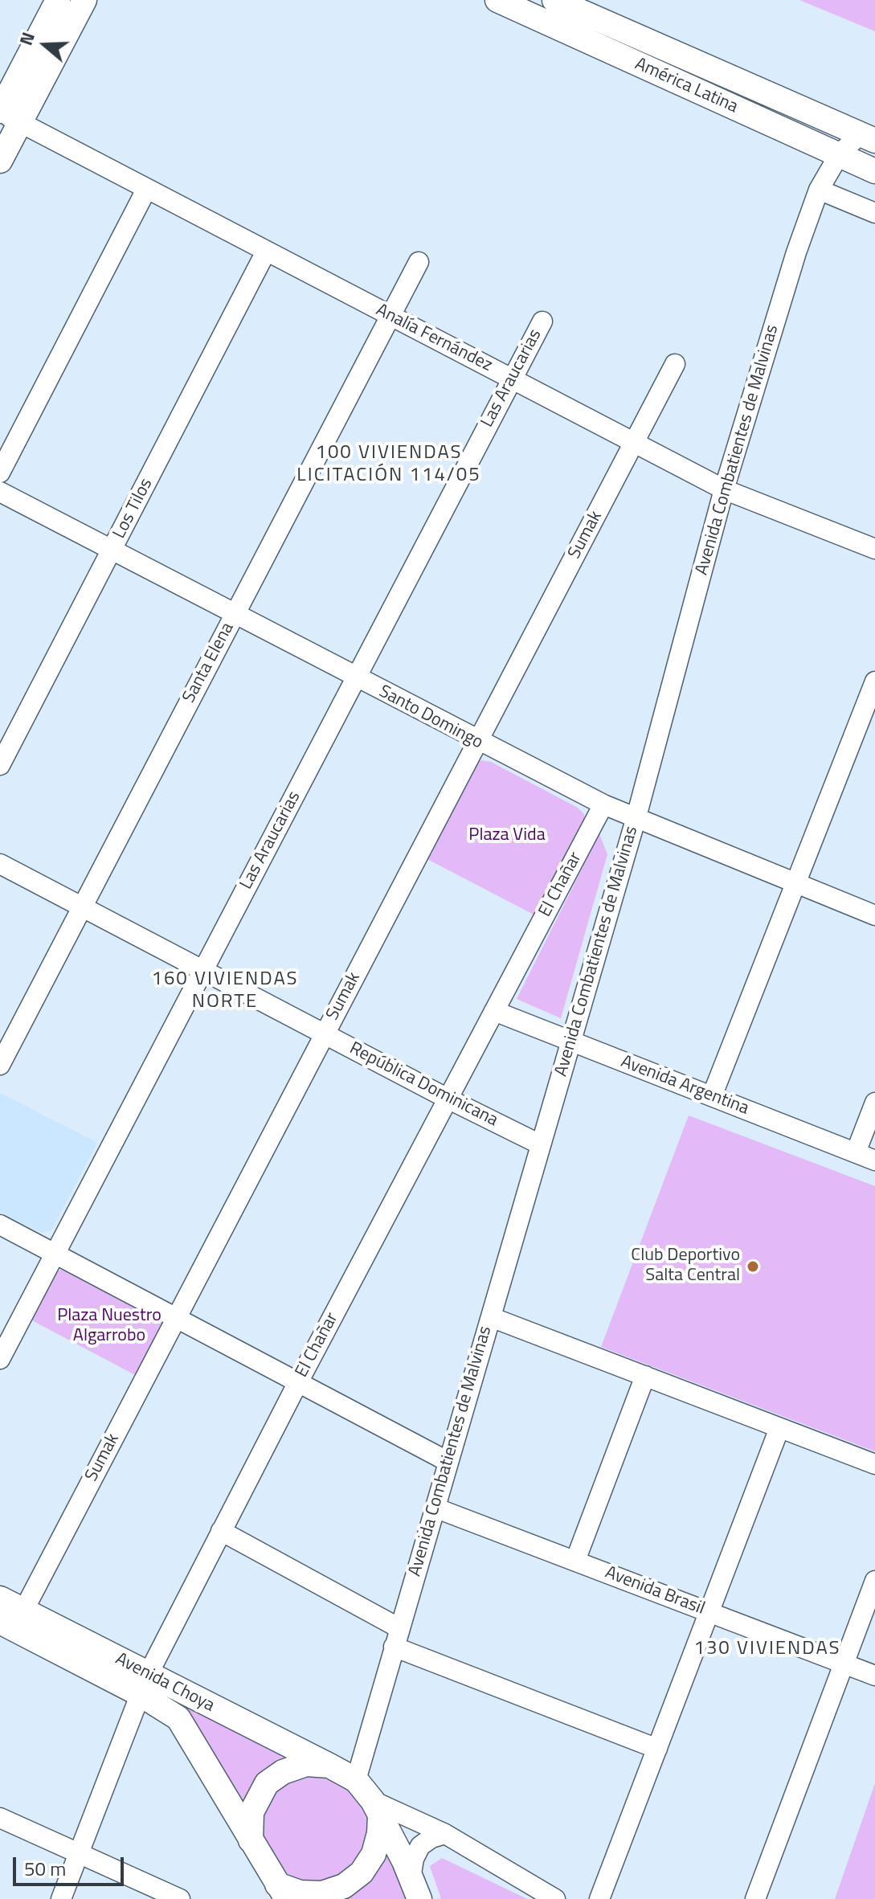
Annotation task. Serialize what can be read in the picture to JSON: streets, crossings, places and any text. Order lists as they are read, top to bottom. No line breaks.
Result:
{"streets":{"main road":["América Latina","Avenida Choya"],"street":["Analía Fernández","Las Araucarias","Avenida Combatientes de Malvinas","Los Tilos","Sumak","Santa Elena","Santo Domingo","El Chañar","República Dominicana","Avenida Argentina","Avenida Brasil"]},"crossings":[["América Latina","Avenida Combatientes de Malvinas"],["Analía Fernández","Las Araucarias"],["Analía Fernández","Avenida Combatientes de Malvinas"],["Analía Fernández","Los Tilos"],["Analía Fernández","Sumak"],["Analía Fernández","Santa Elena"],["Las Araucarias","Santo Domingo"],["Las Araucarias","República Dominicana"],["Avenida Combatientes de Malvinas","Santo Domingo"],["Avenida Combatientes de Malvinas","República Dominicana"],["Avenida Combatientes de Malvinas","Avenida Argentina"],["Avenida Combatientes de Malvinas","Avenida Brasil"],["Avenida Combatientes de Malvinas","Avenida Choya"],["Los Tilos","Santo Domingo"],["Sumak","Santo Domingo"],["Sumak","República Dominicana"],["Sumak","Avenida Choya"],["Santa Elena","Santo Domingo"],["Santa Elena","República Dominicana"],["Santo Domingo","El Chañar"],["El Chañar","República Dominicana"],["El Chañar","Avenida Argentina"],["El Chañar","Avenida Choya"]],"districts":["100 VIVIENDAS LICITACIÓN 114/05","160 VIVIENDAS NORTE","130 VIVIENDAS"],"parks":["Plaza Vida","Plaza Nuestro Algarrobo"],"places":["Club Deportivo Salta Central"],"scale_bar":"50 m","north":"left"}
